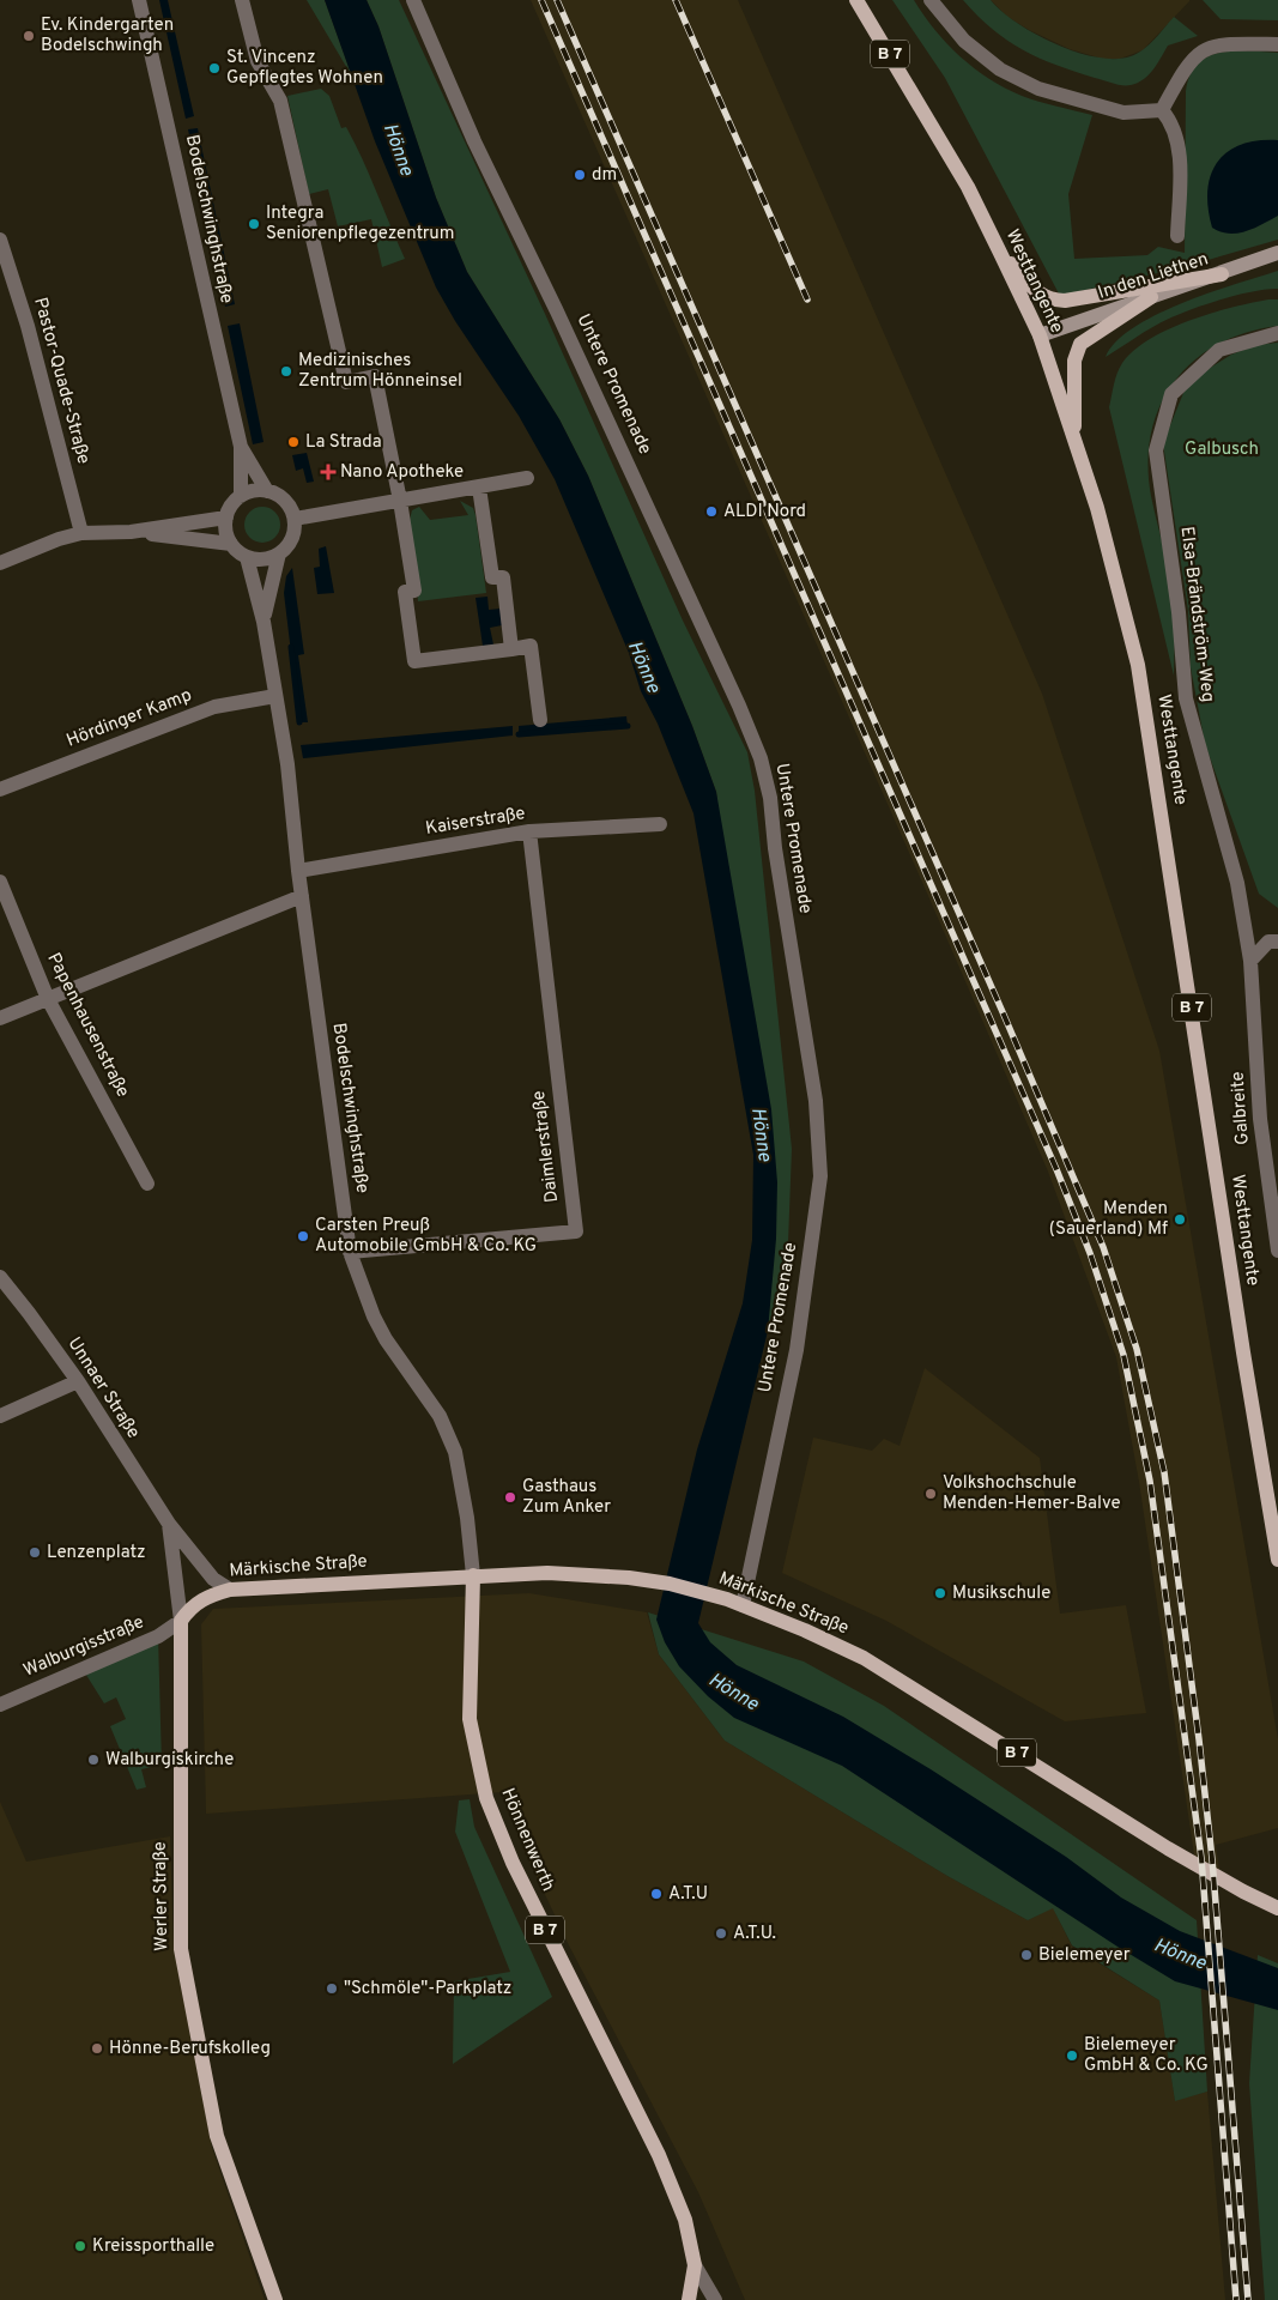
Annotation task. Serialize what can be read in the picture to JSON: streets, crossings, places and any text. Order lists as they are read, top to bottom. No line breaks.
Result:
{"streets":{"main road":["B 7","Westtangente","Märkische Straße","Hönnenwerth","Werler Straße"],"street":["Bodelschwinghstraße","In den Liethen","Pastor-Quade-Straße","Untere Promenade","Elsa-Brändström-Weg","Hördinger Kamp","Kaiserstraße","Papenhausenstraße","Galbreite","Daimlerstraße","Unnaer Straße","Walburgisstraße"]},"crossings":[["Bodelschwinghstraße","Hördinger Kamp"],["Bodelschwinghstraße","Kaiserstraße"],["Bodelschwinghstraße","Daimlerstraße"],["Bodelschwinghstraße","Märkische Straße"],["Bodelschwinghstraße","Hönnenwerth"],["In den Liethen","Westtangente"],["Untere Promenade","Märkische Straße"],["Elsa-Brändström-Weg","Galbreite"],["Kaiserstraße","Daimlerstraße"],["Unnaer Straße","Märkische Straße"],["Unnaer Straße","Walburgisstraße"],["Unnaer Straße","Werler Straße"],["Märkische Straße","Walburgisstraße"],["Märkische Straße","Hönnenwerth"],["Märkische Straße","Werler Straße"],["Walburgisstraße","Werler Straße"]],"water":["Hönne"],"parks":["Galbusch"],"places":{"other":["Ev. Kindergarten Bodelschwingh","St. Vincenz Gepflegtes Wohnen","dm","Integra Seniorenpflegezentrum","Medizinisches Zentrum Hönneinsel","La Strada","ALDI Nord","Menden (Sauerland) Mf","Carsten Preuß Automobile GmbH & Co. KG","Volkshochschule Menden-Hemer-Balve","Gasthaus Zum Anker","Lenzenplatz","Musikschule","Walburgiskirche","A.T.U","A.T.U.","Bielemeyer","\"Schmöle\"-Parkplatz","Hönne-Berufskolleg","Bielemeyer GmbH & Co. KG","Kreissporthalle"],"health":["Nano Apotheke"]}}
